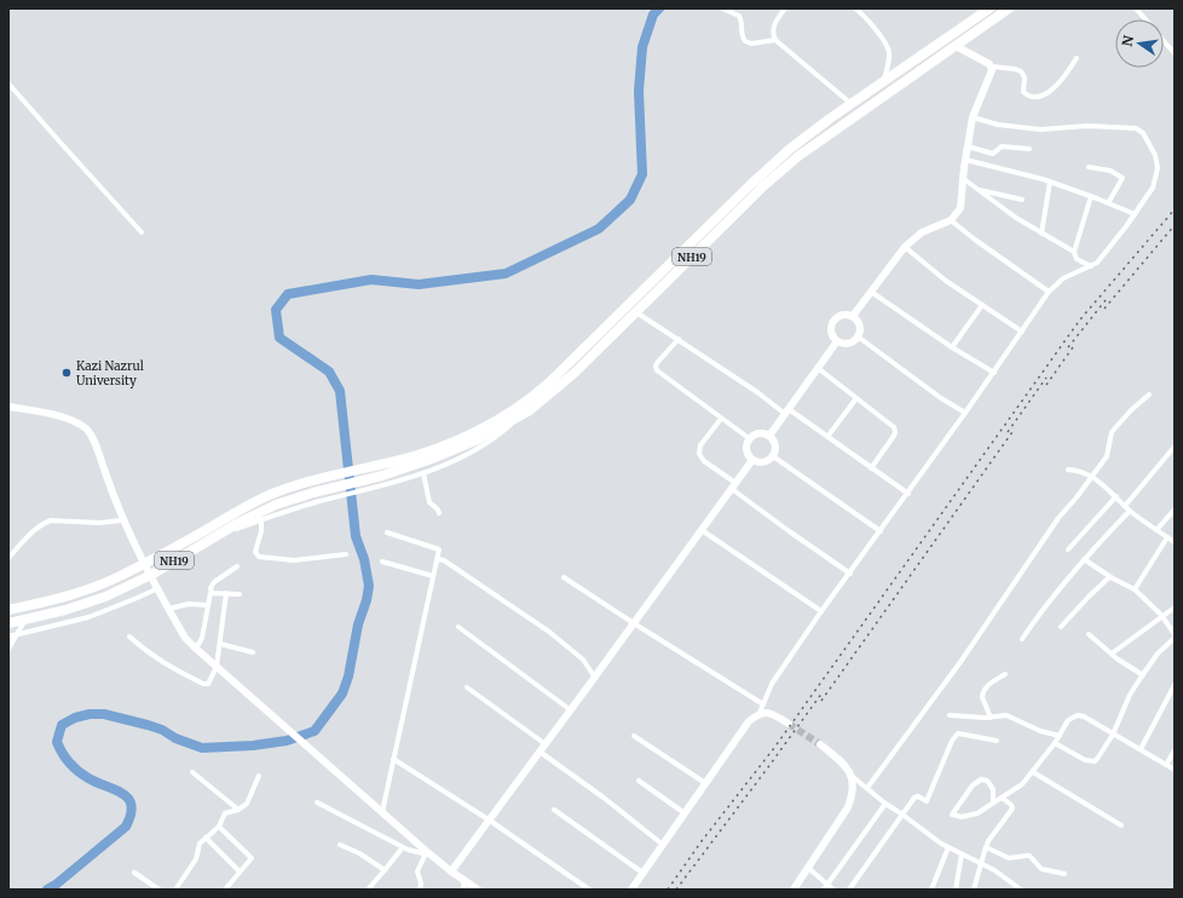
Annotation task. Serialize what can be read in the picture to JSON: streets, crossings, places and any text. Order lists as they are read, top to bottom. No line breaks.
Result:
{"streets":{"highway":["NH19"]},"places":["Kazi Nazrul University"],"north":"left"}
